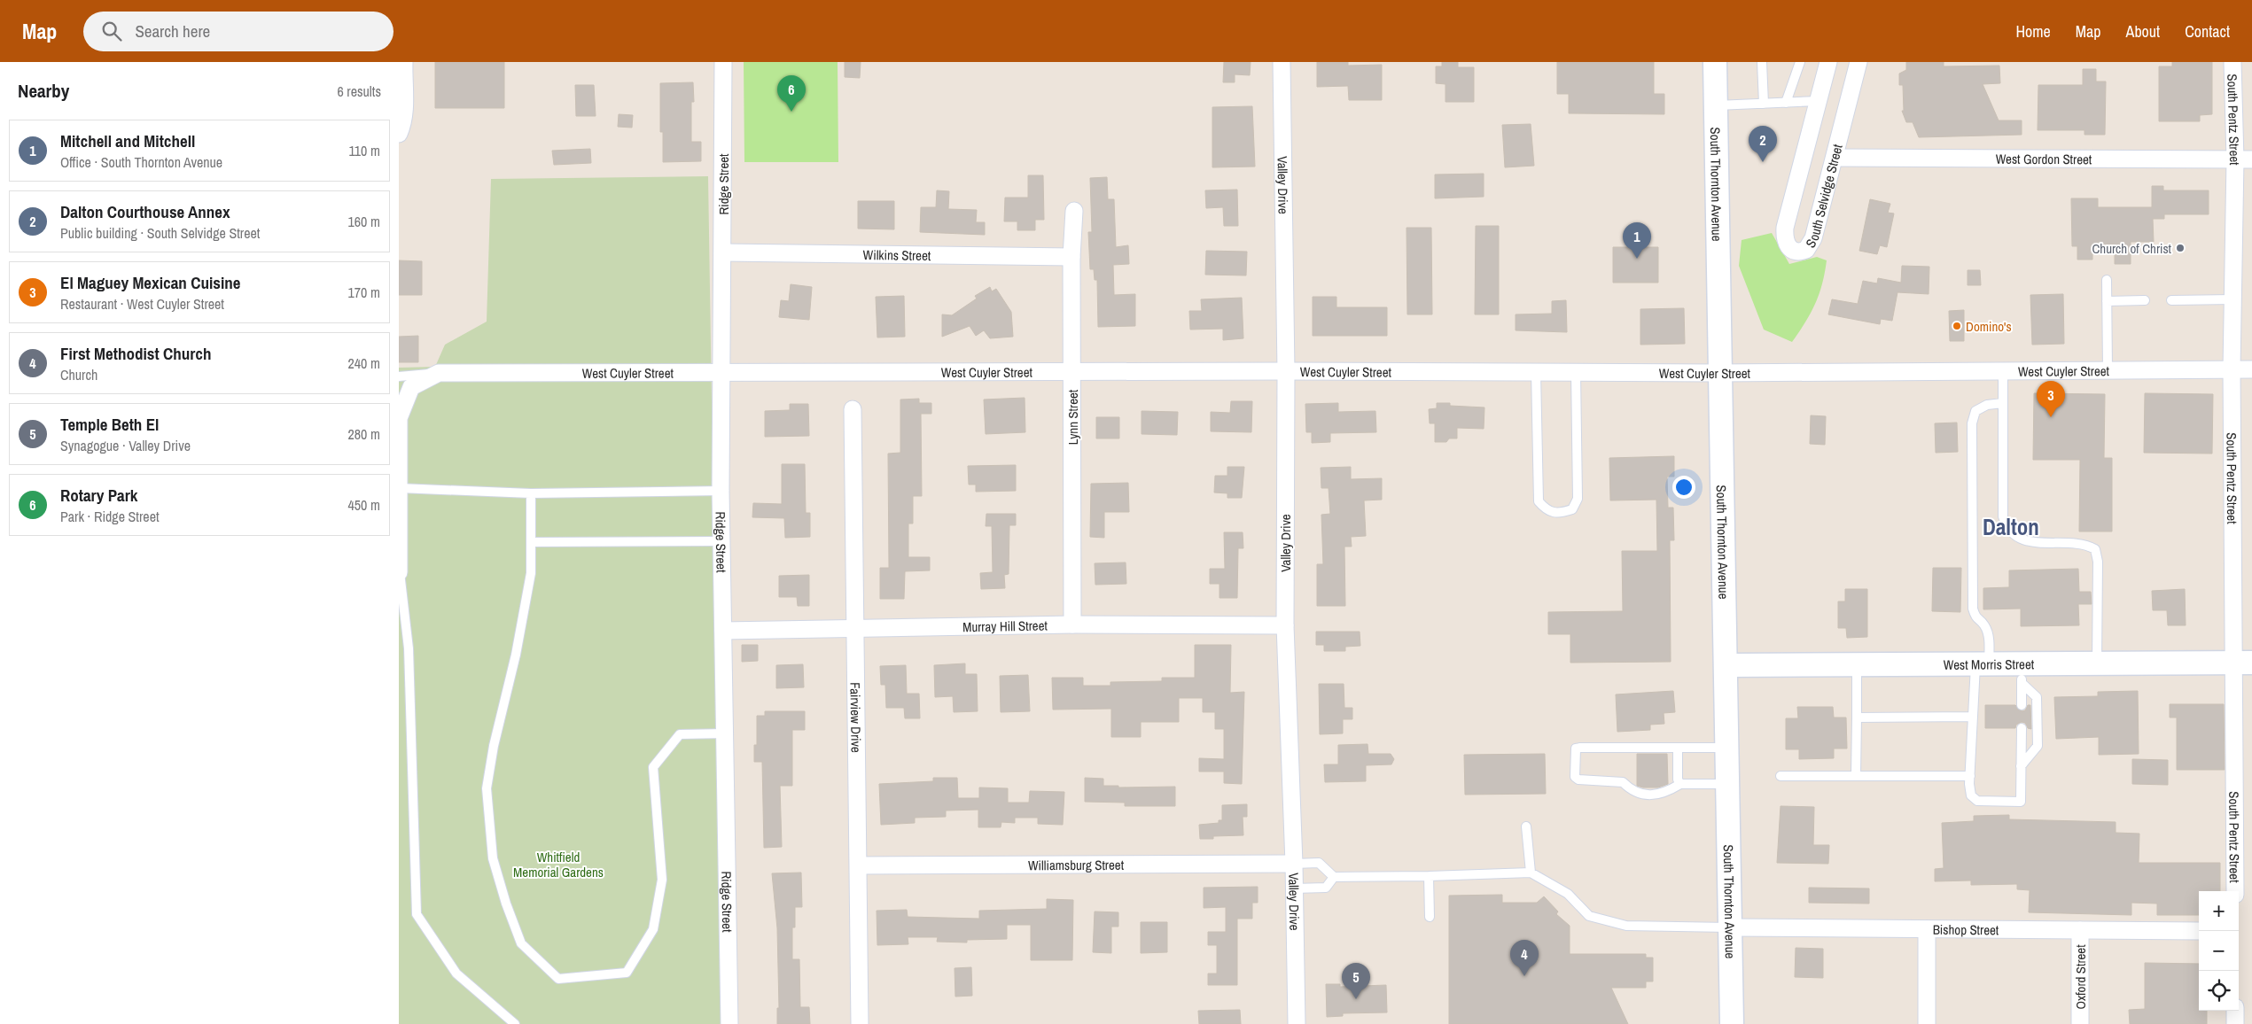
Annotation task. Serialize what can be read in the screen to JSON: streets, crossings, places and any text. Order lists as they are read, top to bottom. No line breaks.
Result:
{"streets":{"main road":["South Thornton Avenue","West Morris Street"],"street":["South Pentz Street","West Gordon Street","Ridge Street","Valley Drive","South Selvidge Street","Wilkins Street","West Cuyler Street","Lynn Street","Murray Hill Street","Fairview Drive","Williamsburg Street","Bishop Street","Oxford Street"]},"crossings":[["South Pentz Street","West Gordon Street"],["South Pentz Street","West Cuyler Street"],["South Pentz Street","West Morris Street"],["West Gordon Street","South Selvidge Street"],["Ridge Street","Wilkins Street"],["Ridge Street","West Cuyler Street"],["Ridge Street","Murray Hill Street"],["Valley Drive","West Cuyler Street"],["Valley Drive","Murray Hill Street"],["Valley Drive","Williamsburg Street"],["South Thornton Avenue","West Cuyler Street"],["South Thornton Avenue","West Morris Street"],["South Thornton Avenue","Bishop Street"],["Wilkins Street","Lynn Street"],["West Cuyler Street","Lynn Street"],["Lynn Street","Murray Hill Street"],["Murray Hill Street","Fairview Drive"],["Fairview Drive","Williamsburg Street"],["Bishop Street","Oxford Street"]],"districts":["Dalton"],"parks":["Whitfield Memorial Gardens"],"places":["Church of Christ","Domino's"],"page":{"header":"Map","search":"Search here","nav":["Home","Map","About","Contact"],"heading":["Nearby","6 results"],"pins":["6","2","1","3","4","5"],"list":[{"mark":"1","name":"Mitchell and Mitchell","note":"Office · South Thornton Avenue","value":"110 m"},{"mark":"2","name":"Dalton Courthouse Annex","note":"Public building · South Selvidge Street","value":"160 m"},{"mark":"3","name":"El Maguey Mexican Cuisine","note":"Restaurant · West Cuyler Street","value":"170 m"},{"mark":"4","name":"First Methodist Church","note":"Church","value":"240 m"},{"mark":"5","name":"Temple Beth El","note":"Synagogue · Valley Drive","value":"280 m"},{"mark":"6","name":"Rotary Park","note":"Park · Ridge Street","value":"450 m"}],"map_buttons":["+","−"]}}
